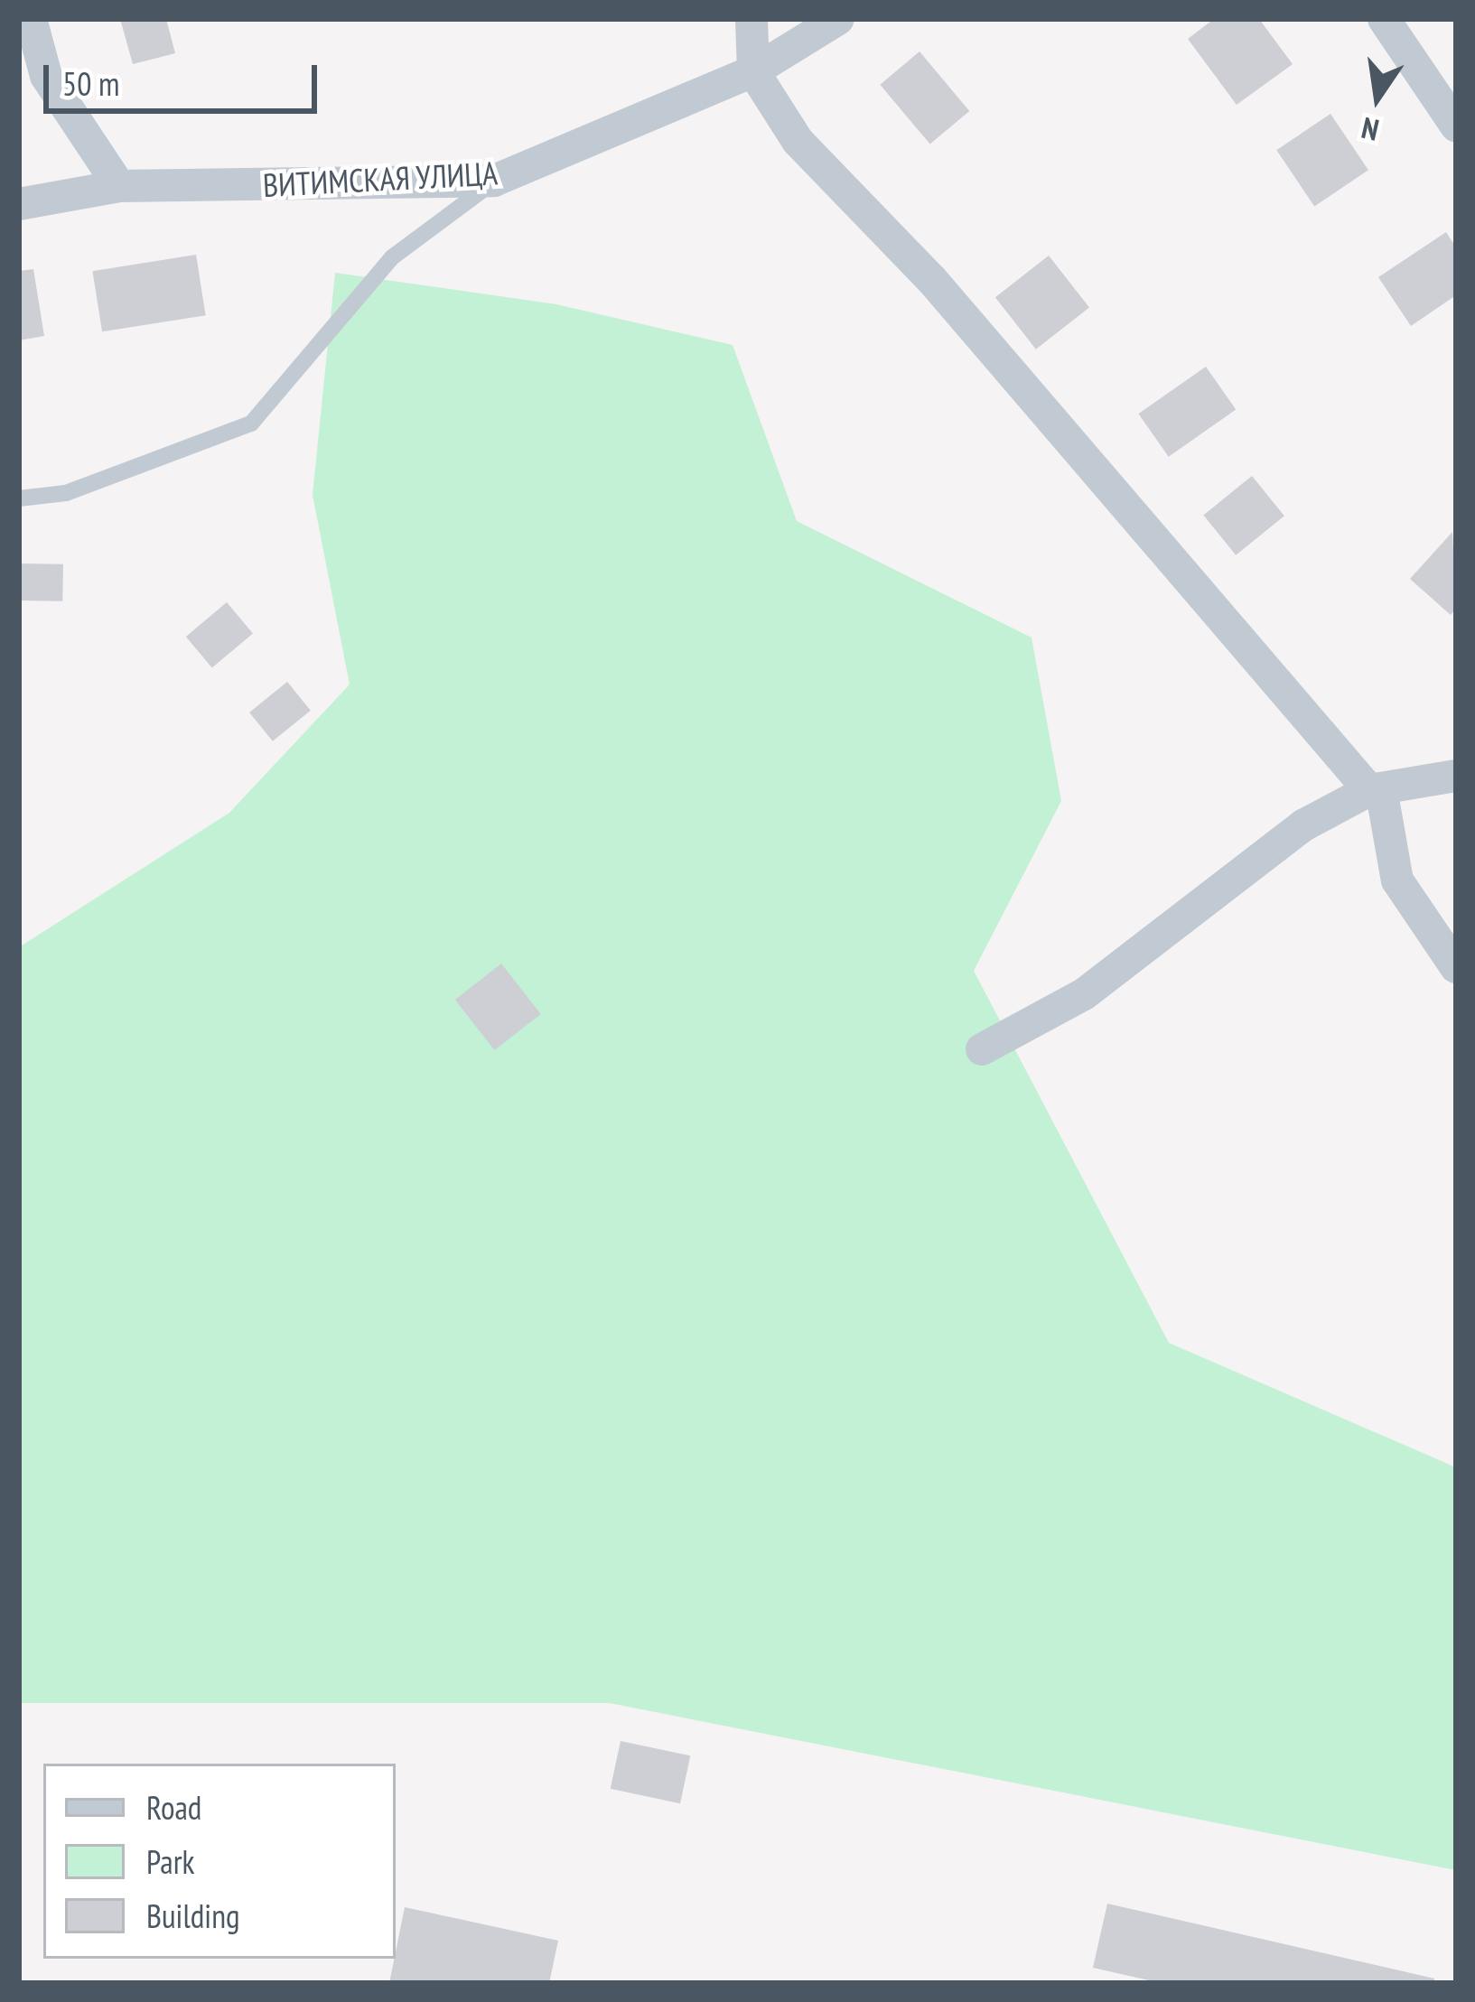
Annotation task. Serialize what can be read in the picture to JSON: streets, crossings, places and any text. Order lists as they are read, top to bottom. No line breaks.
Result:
{"streets":{"street":["ВИТИМСКАЯ УЛИЦА"]},"legend":["Road","Park","Building"],"scale_bar":"50 m","north":"bottom"}
